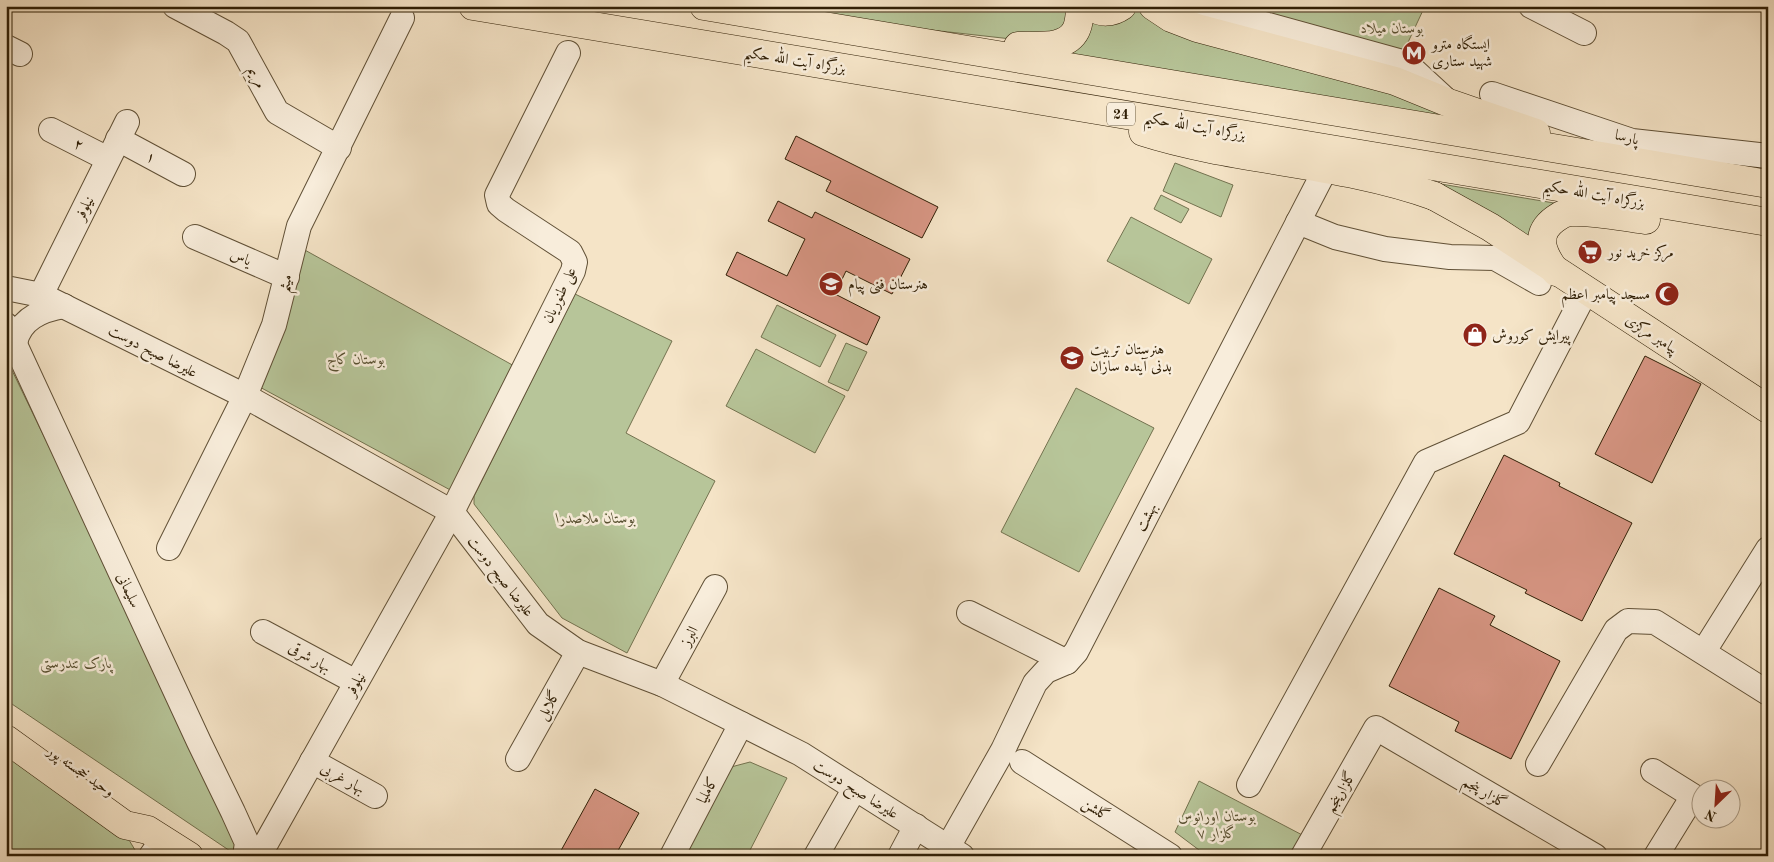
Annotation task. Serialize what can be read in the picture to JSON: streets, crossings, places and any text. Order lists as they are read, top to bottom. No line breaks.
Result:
{"streets":{"main road":["بزرگراه آیت الله حکیم","24","پیامبر مرکزی","وحید خجسته پور"],"street":["مریم","پارسا","۲","۱","نیلوفر","یاس","میثم","علی طنوریان","علیرضا صبح دوست","بهشت","سلیمانی","البرز","بهار شرقی","گلایل","بهار غربی","کاملیا","گلزارپنجم","گلزار پنجم","گلشن"]},"crossings":[["بزرگراه آیت الله حکیم","پیامبر مرکزی"],["مریم","میثم"],["۲","۱"],["۲","نیلوفر"],["۱","نیلوفر"],["نیلوفر","علی طنوریان"],["نیلوفر","علیرضا صبح دوست"],["نیلوفر","بهار شرقی"],["نیلوفر","بهار غربی"],["یاس","میثم"],["میثم","علیرضا صبح دوست"],["علی طنوریان","علیرضا صبح دوست"],["پیامبر مرکزی","بهشت"],["علیرضا صبح دوست","البرز"],["علیرضا صبح دوست","گلایل"],["علیرضا صبح دوست","کاملیا"],["گلزارپنجم","گلزار پنجم"]],"parks":["بوستان میلاد","بوستان کاج","بوستان ملاصدرا","پارک تندرستی","بوستان اورانوس گلزار ۷"],"places":{"metro station":["ایستگاه مترو شهید ستاری"],"supermarket":["مرکز خرید نور"],"school or university":["هنرستان فنی پیام","هنرستان تربیت بدنی آینده سازان"],"mosque":["مسجد پیامبر اعظم"],"shop":["پیرایش کوروش"]},"north":"bottom left"}
